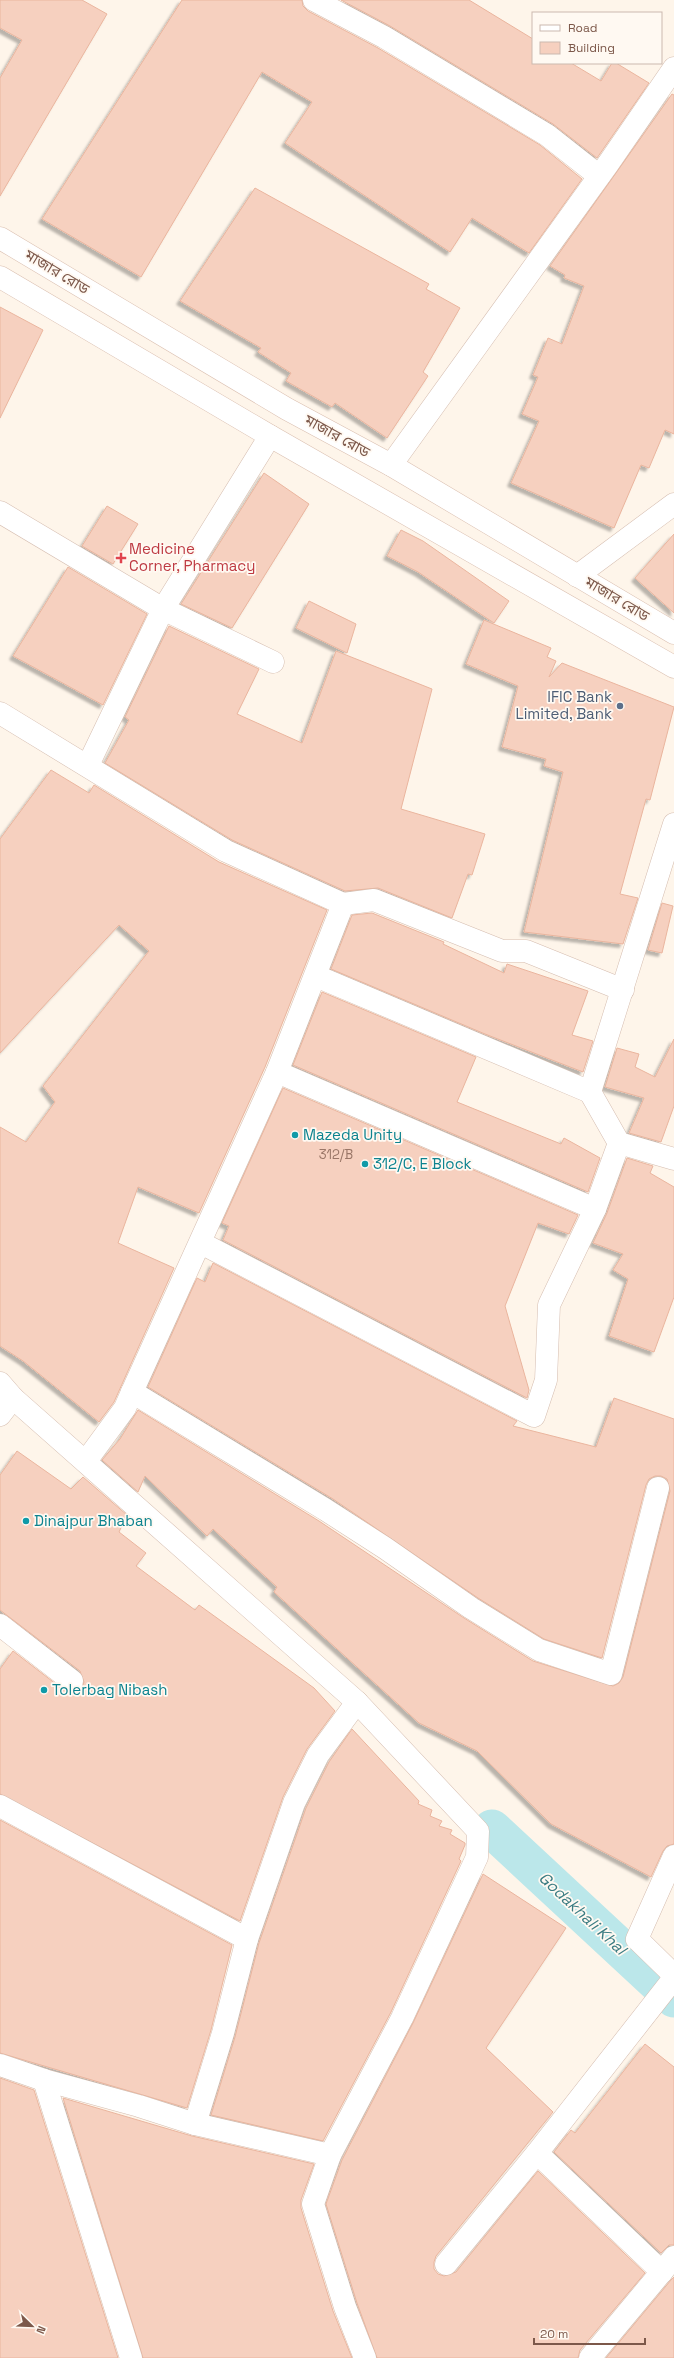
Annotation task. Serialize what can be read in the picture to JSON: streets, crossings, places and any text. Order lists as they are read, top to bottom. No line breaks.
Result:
{"streets":{"street":["মাজার রোড"]},"water":["Godakhali Khal"],"places":{"health":["Medicine Corner, Pharmacy"],"other":["IFIC Bank Limited, Bank","Mazeda Unity","312/C, E Block","Dinajpur Bhaban","Tolerbag Nibash"]},"house_numbers":["312/B"],"legend":["Road","Building"],"scale_bar":"20 m","north":"bottom right"}
